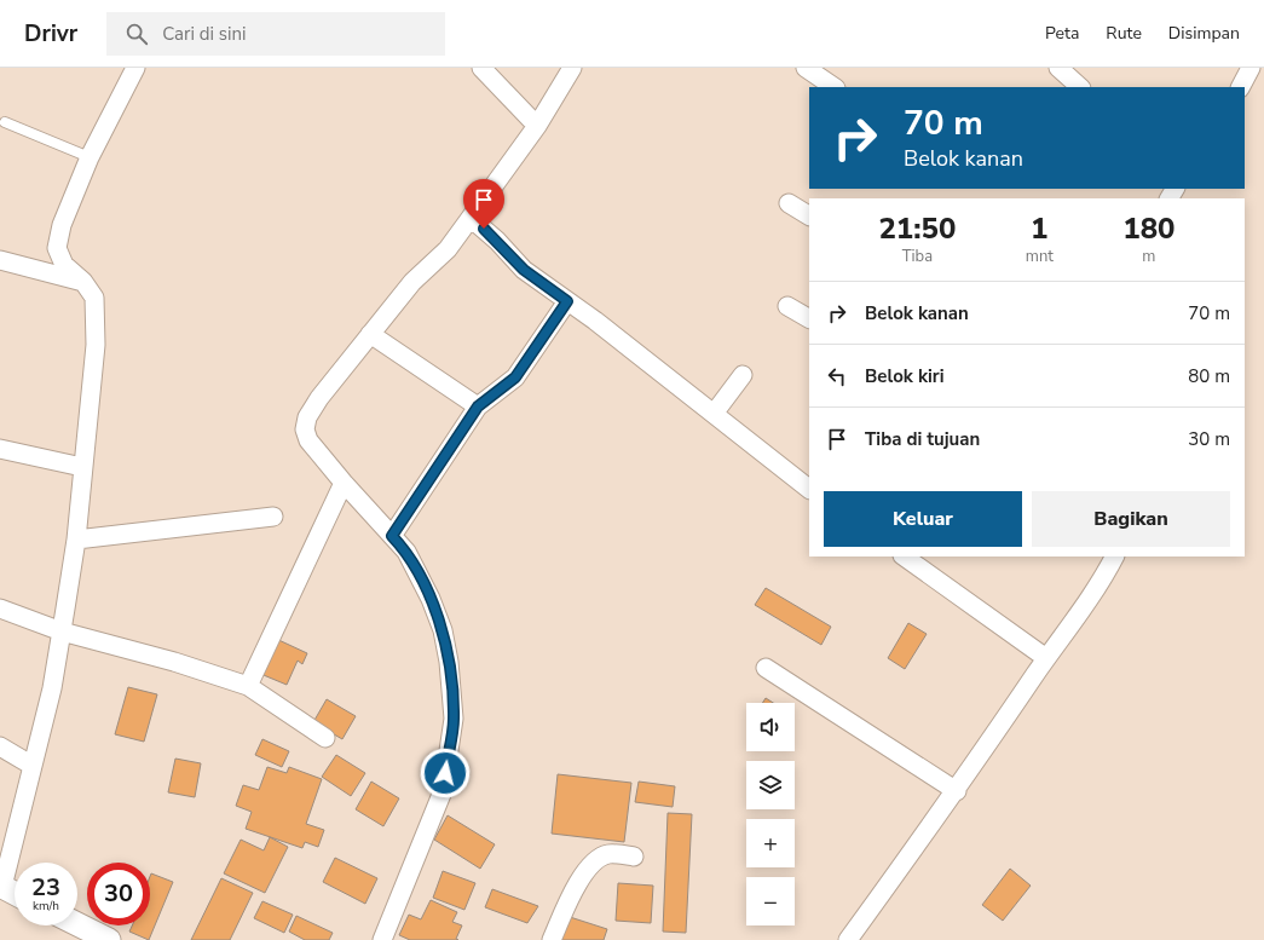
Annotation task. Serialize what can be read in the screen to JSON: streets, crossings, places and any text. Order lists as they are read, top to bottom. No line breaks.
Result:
{"page":{"header":"Drivr","search":"Cari di sini","nav":["Peta","Rute","Disimpan"],"turn":["70 m","Belok kanan"],"eta":["21:50","Tiba","1","mnt","180","m"],"list":[{"name":"Belok kanan","value":"70 m"},{"name":"Belok kiri","value":"80 m"},{"name":"Tiba di tujuan","value":"30 m"}],"buttons":["Keluar","Bagikan"],"map_buttons":["+","−"],"speed":"23 km/h","limit":"30"}}
